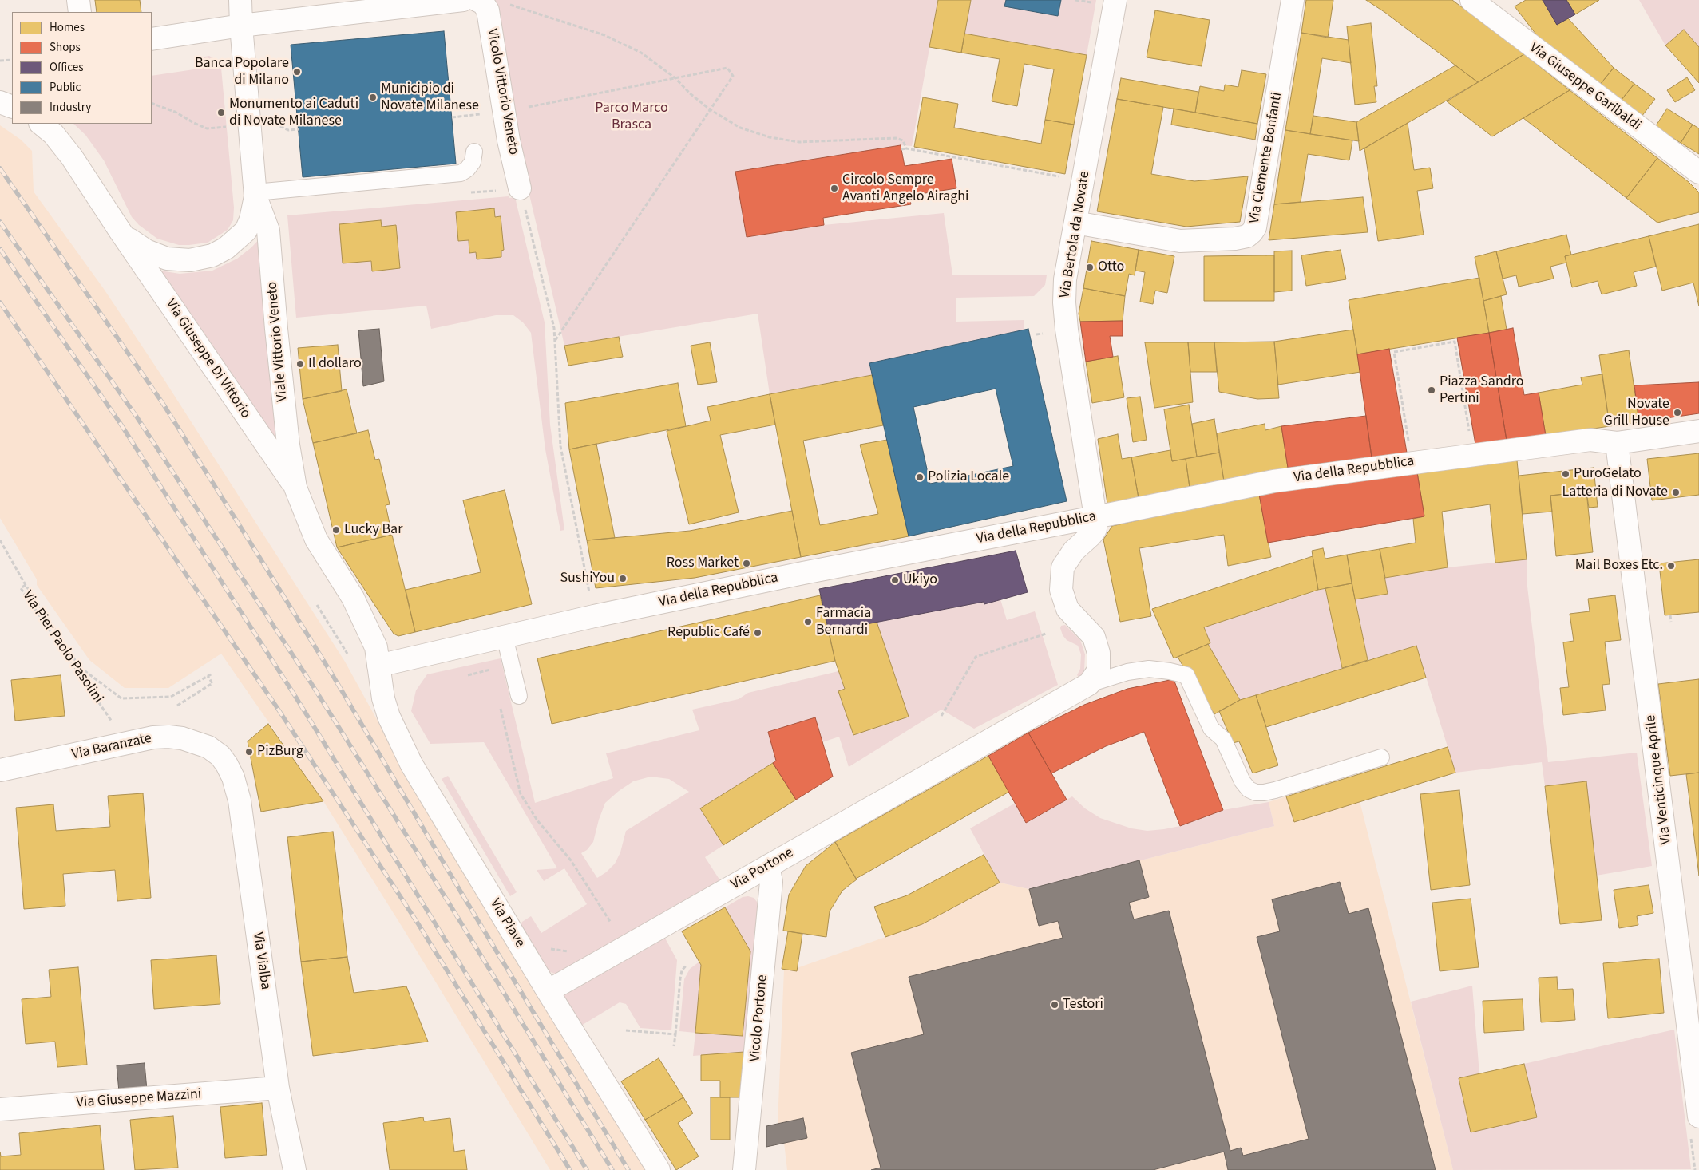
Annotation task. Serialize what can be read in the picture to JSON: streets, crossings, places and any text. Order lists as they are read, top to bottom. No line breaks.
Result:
{"streets":{"street":["Via Giuseppe Garibaldi","Vicolo Vittorio Veneto","Via Clemente Bonfanti","Via Bertola da Novate","Viale Vittorio Veneto","Via Giuseppe Di Vittorio","Via della Repubblica","Via Baranzate","Via Venticinque Aprile","Via Portone","Via Piave","Via Vialba","Vicolo Portone","Via Giuseppe Mazzini"],"path":["Via Pier Paolo Pasolini"]},"crossings":[["Via Clemente Bonfanti","Via Bertola da Novate"],["Via Bertola da Novate","Via della Repubblica"],["Viale Vittorio Veneto","Via Giuseppe Di Vittorio"],["Viale Vittorio Veneto","Via della Repubblica"],["Viale Vittorio Veneto","Via Piave"],["Via della Repubblica","Via Venticinque Aprile"],["Via della Repubblica","Via Piave"],["Via Baranzate","Via Vialba"],["Via Portone","Via Piave"],["Via Portone","Vicolo Portone"],["Via Vialba","Via Giuseppe Mazzini"]],"parks":["Parco Marco Brasca"],"places":["Banca Popolare di Milano","Municipio di Novate Milanese","Monumento ai Caduti di Novate Milanese","Circolo Sempre Avanti Angelo Airaghi","Otto","Il dollaro","Piazza Sandro Pertini","Novate Grill House","PuroGelato","Polizia Locale","Latteria di Novate","Lucky Bar","Ross Market","Mail Boxes Etc.","SushiYou","Ukiyo","Farmacia Bernardi","Republic Café","PizBurg","Testori"],"legend":["Homes","Shops","Offices","Public","Industry"]}
